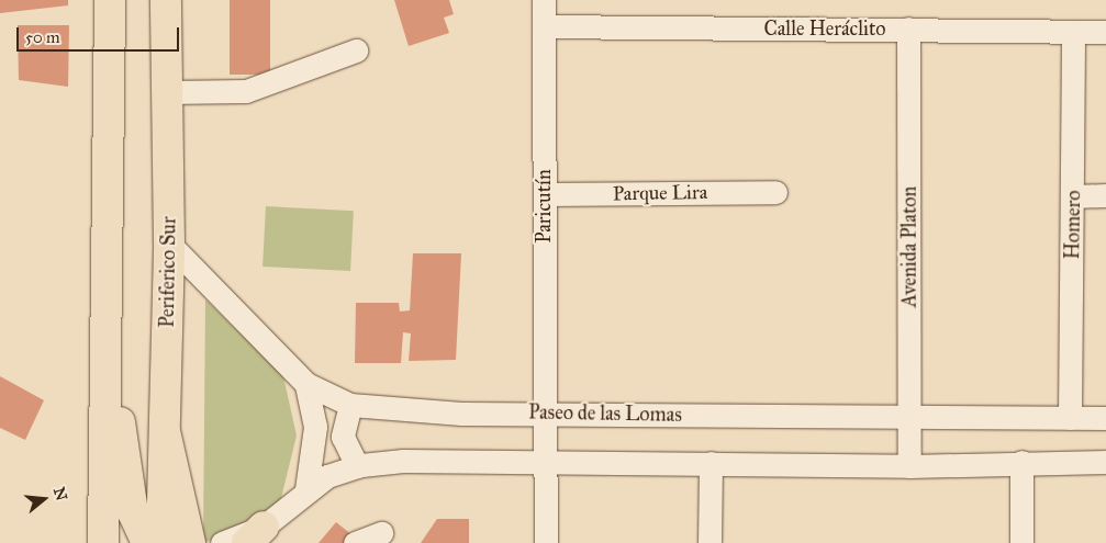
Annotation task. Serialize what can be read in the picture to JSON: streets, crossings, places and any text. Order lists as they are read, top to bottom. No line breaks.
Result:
{"streets":{"main road":["Periferico Sur"],"street":["Calle Heráclito","Parque Lira","Paricutín","Homero","Avenida Platon","Paseo de las Lomas"]},"crossings":[["Calle Heráclito","Paricutín"],["Calle Heráclito","Homero"],["Calle Heráclito","Avenida Platon"],["Parque Lira","Paricutín"],["Paricutín","Paseo de las Lomas"],["Homero","Paseo de las Lomas"],["Avenida Platon","Paseo de las Lomas"],["Periferico Sur","Paseo de las Lomas"]],"scale_bar":"50 m","north":"right"}
